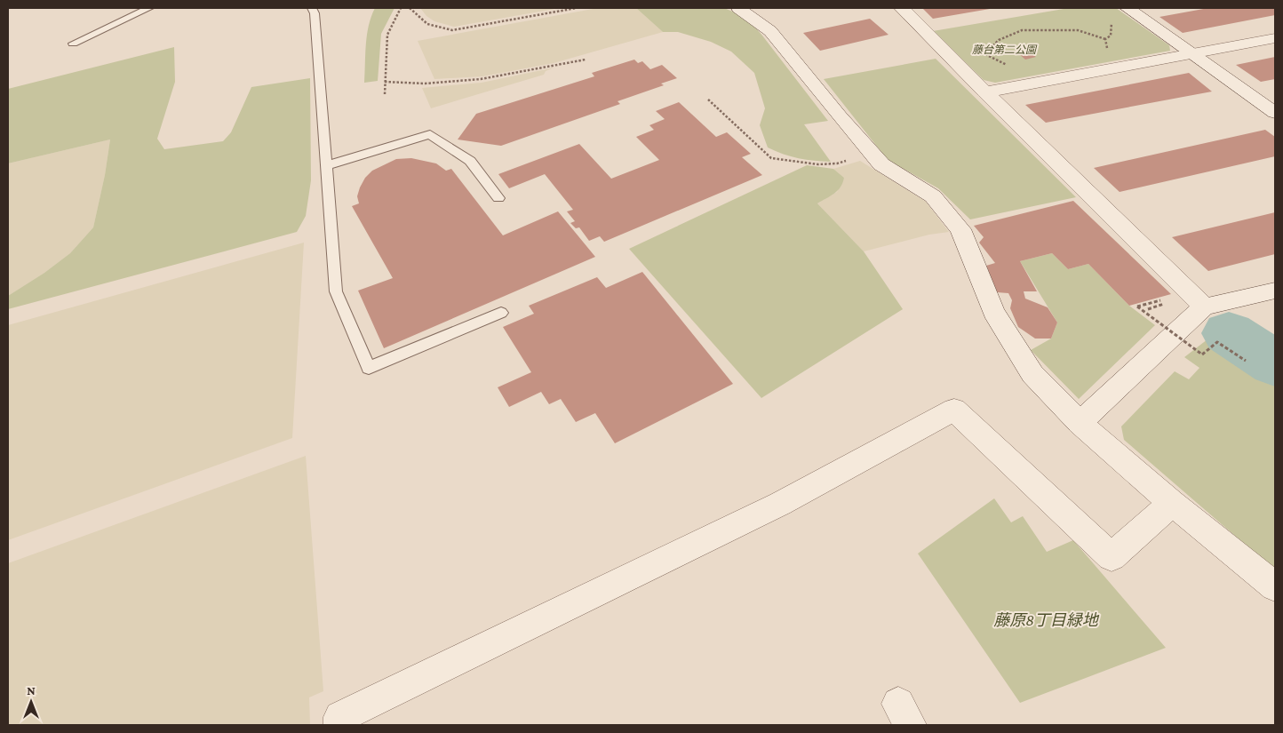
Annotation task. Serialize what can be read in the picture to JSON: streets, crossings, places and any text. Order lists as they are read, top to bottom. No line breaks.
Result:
{"parks":["藤台第二公園","藤原8丁目緑地"],"north":"top"}
